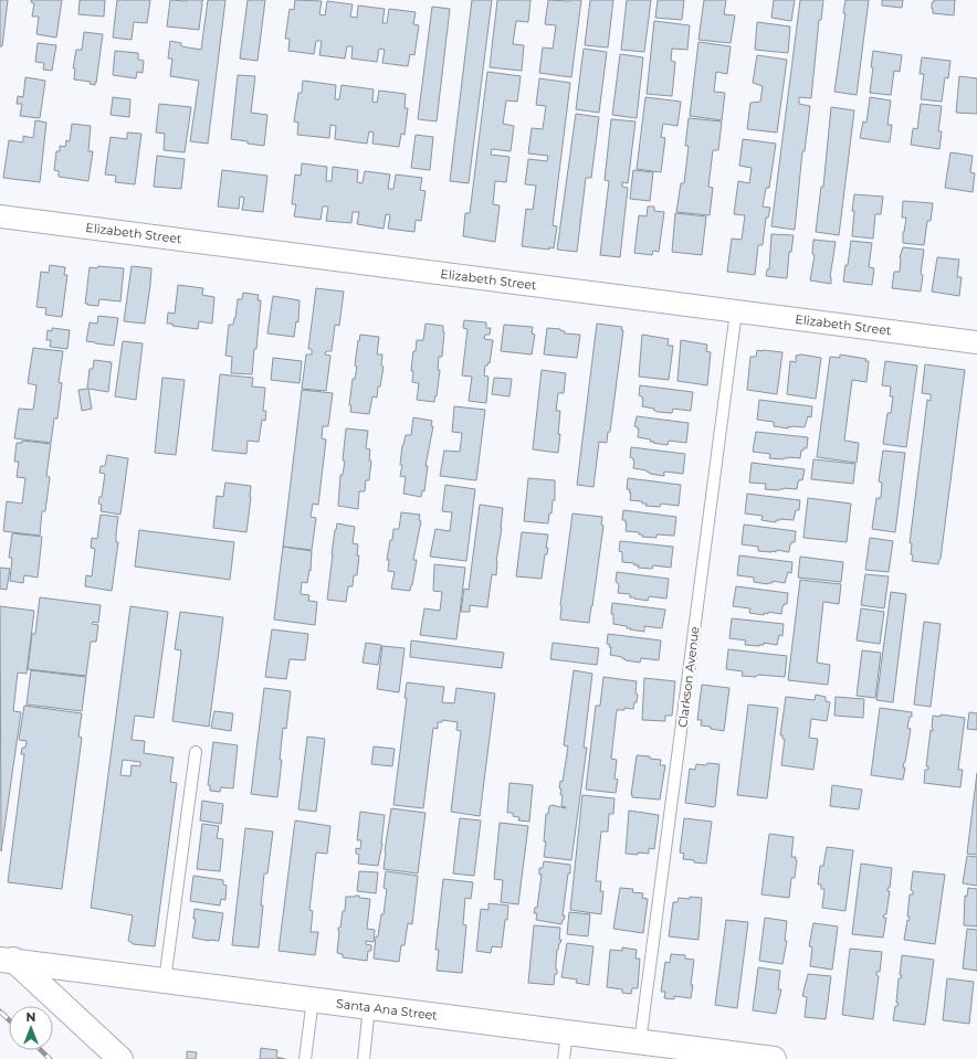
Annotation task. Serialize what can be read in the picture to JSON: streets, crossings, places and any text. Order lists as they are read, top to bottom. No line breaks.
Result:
{"streets":{"street":["Elizabeth Street","Santa Ana Street"],"lane":["Clarkson Avenue"]},"crossings":[["Elizabeth Street","Clarkson Avenue"],["Clarkson Avenue","Santa Ana Street"]],"north":"top"}
